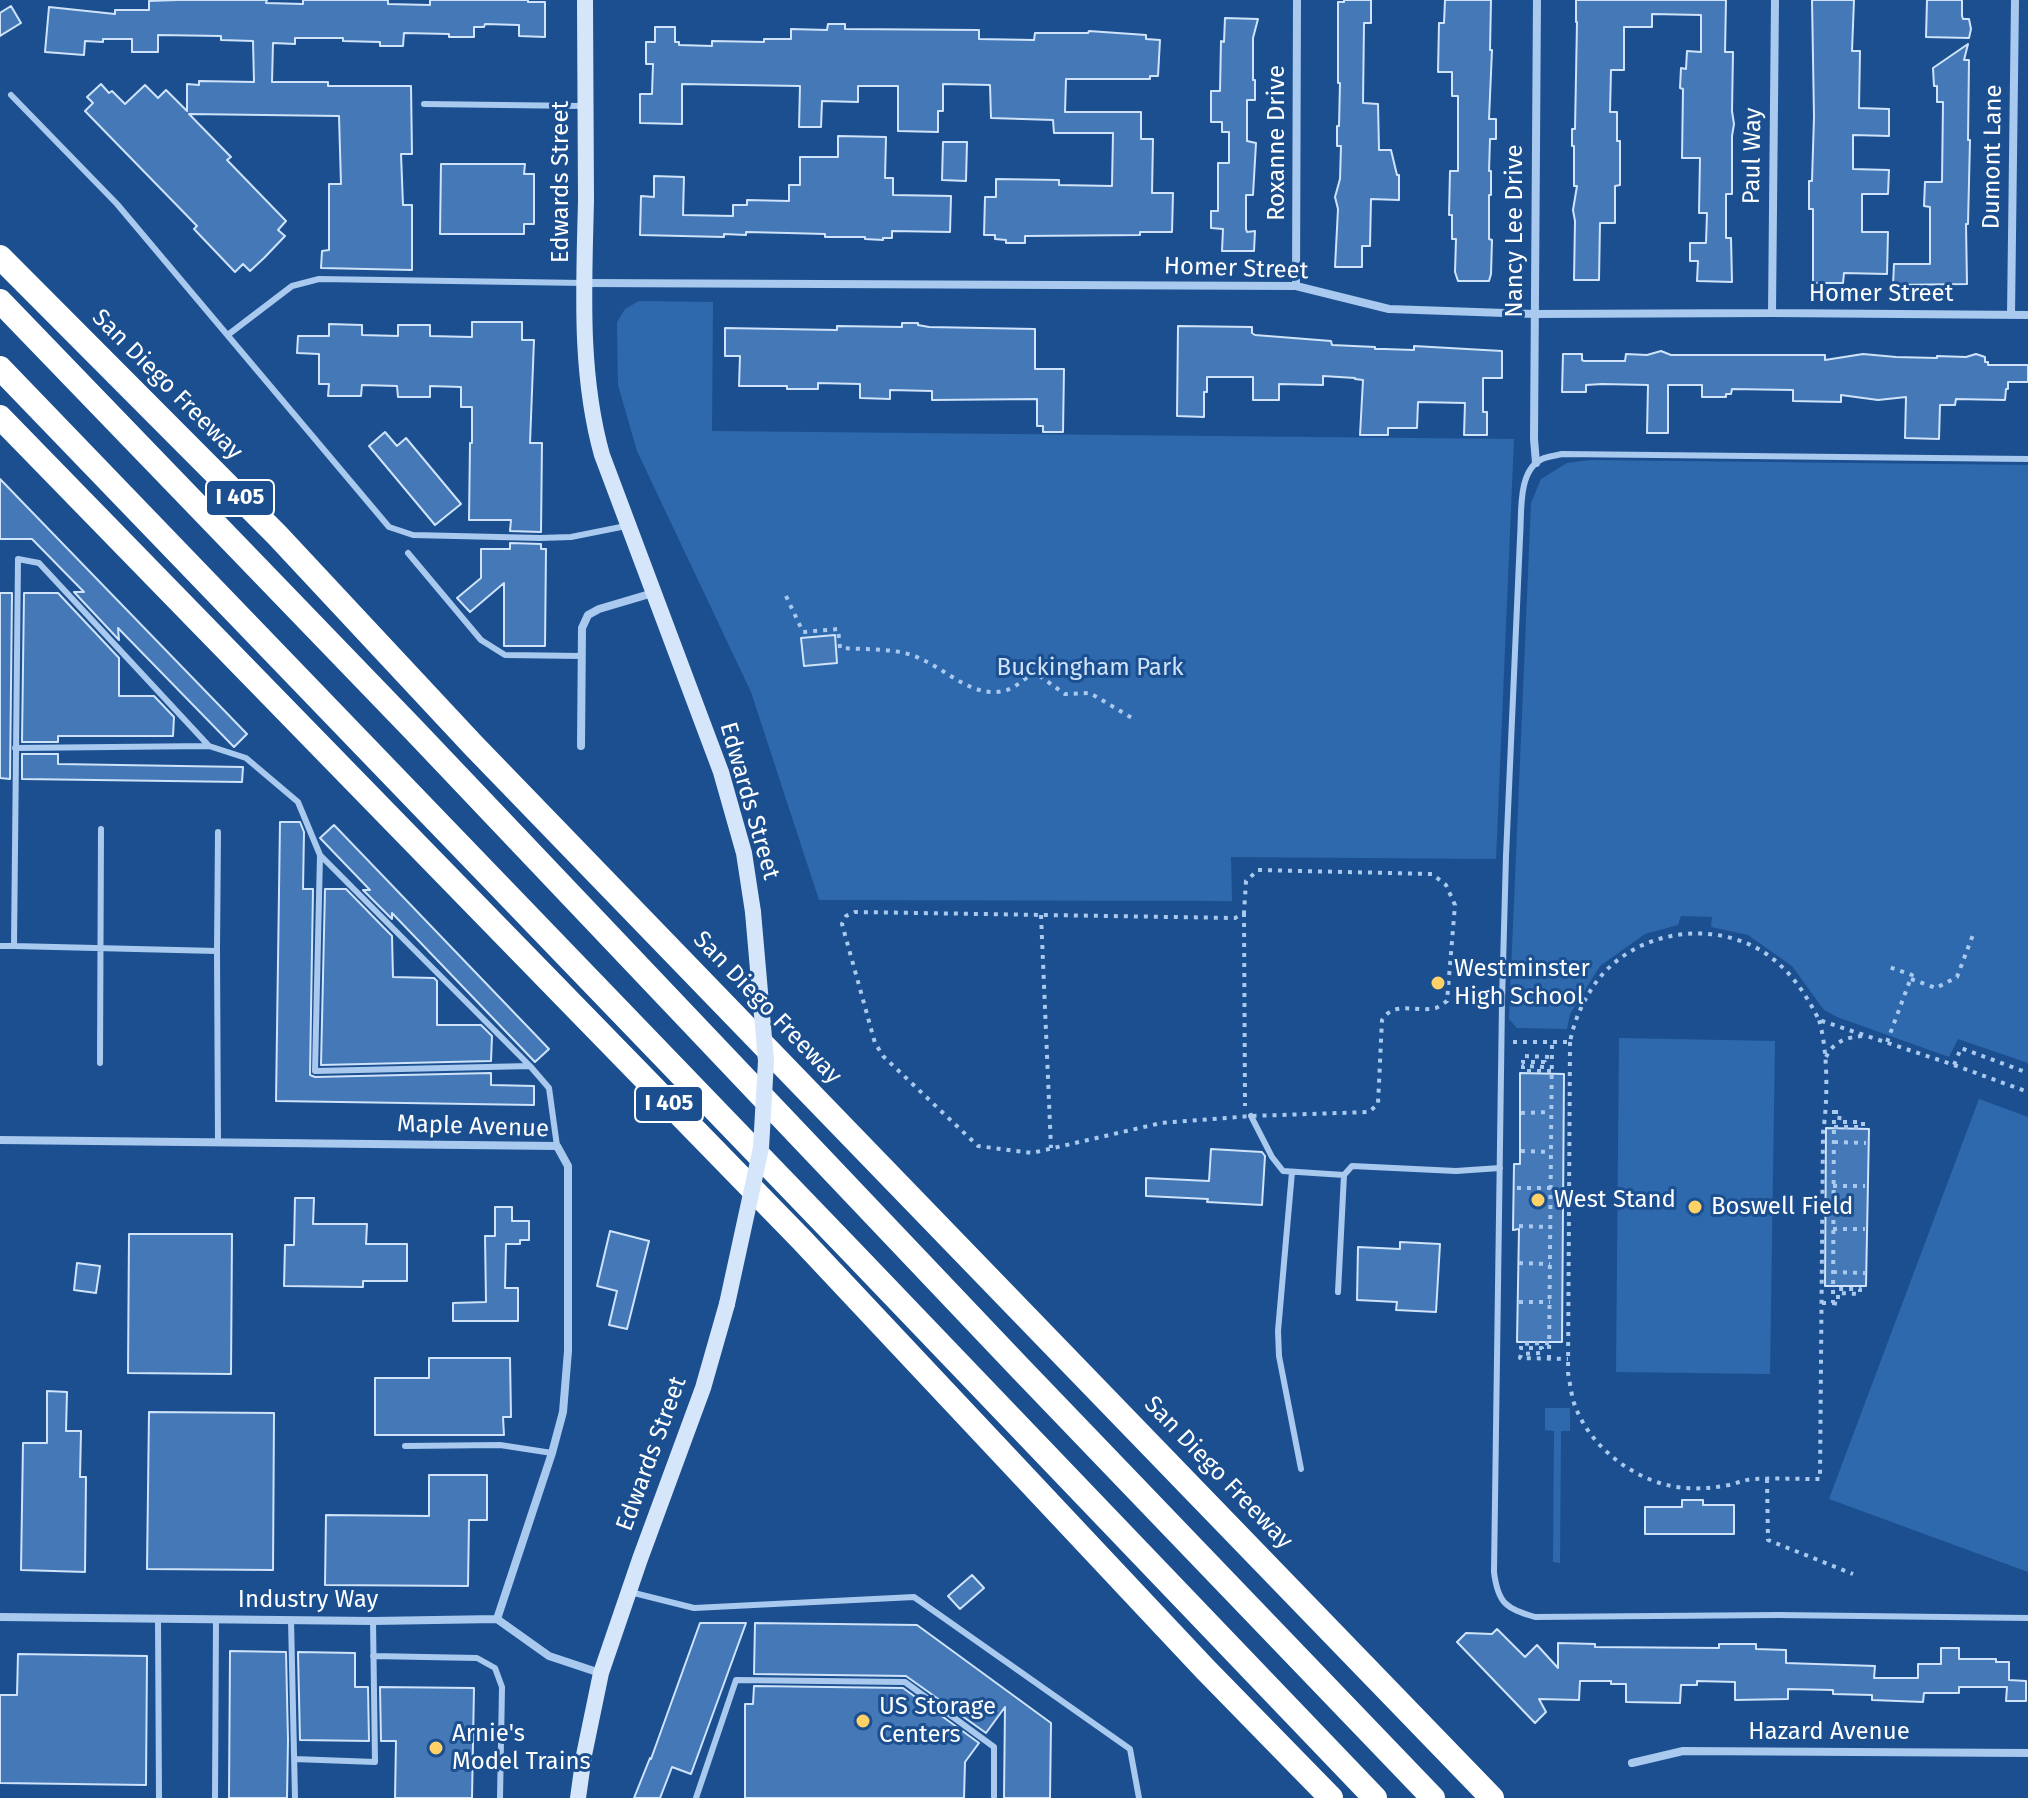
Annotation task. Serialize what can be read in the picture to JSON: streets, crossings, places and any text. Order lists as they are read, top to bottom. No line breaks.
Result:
{"streets":{"highway":["San Diego Freeway","I 405"],"street":["Roxanne Drive","Paul Way","Dumont Lane","Edwards Street","Nancy Lee Drive","Homer Street","Maple Avenue","Industry Way","Hazard Avenue"]},"crossings":[["Roxanne Drive","Homer Street"],["Paul Way","Homer Street"],["Dumont Lane","Homer Street"],["Edwards Street","Homer Street"],["Nancy Lee Drive","Homer Street"],["Maple Avenue","Industry Way"]],"parks":["Buckingham Park"],"places":["Westminster High School","West Stand","Boswell Field","US Storage Centers","Arnie's Model Trains"]}
